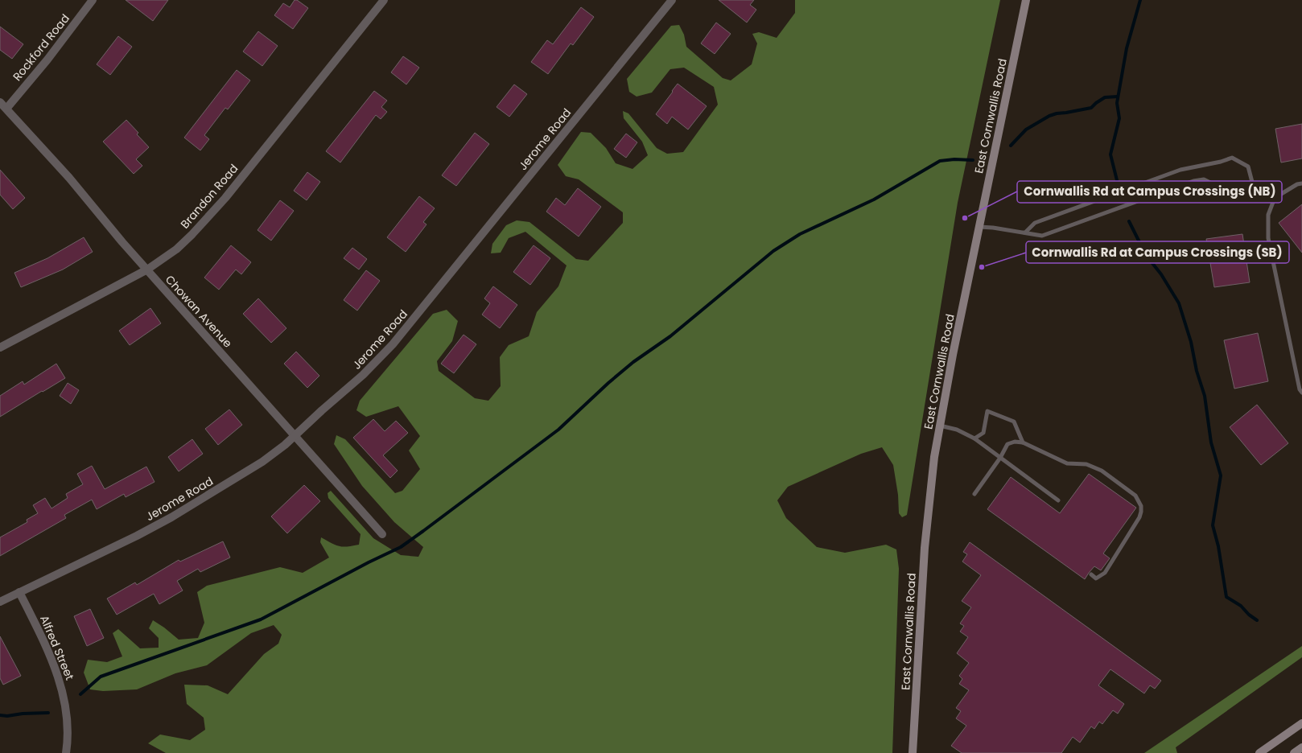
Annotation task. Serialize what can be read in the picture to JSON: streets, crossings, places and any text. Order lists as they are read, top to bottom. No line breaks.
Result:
{"streets":{"street":["Rockford Road","East Cornwallis Road","Jerome Road","Brandon Road","Chowan Avenue","Alfred Street"]},"crossings":[["Rockford Road","Chowan Avenue"],["Jerome Road","Chowan Avenue"],["Jerome Road","Alfred Street"],["Brandon Road","Chowan Avenue"]],"places":["Cornwallis Rd at Campus Crossings (NB)","Cornwallis Rd at Campus Crossings (SB)"]}
